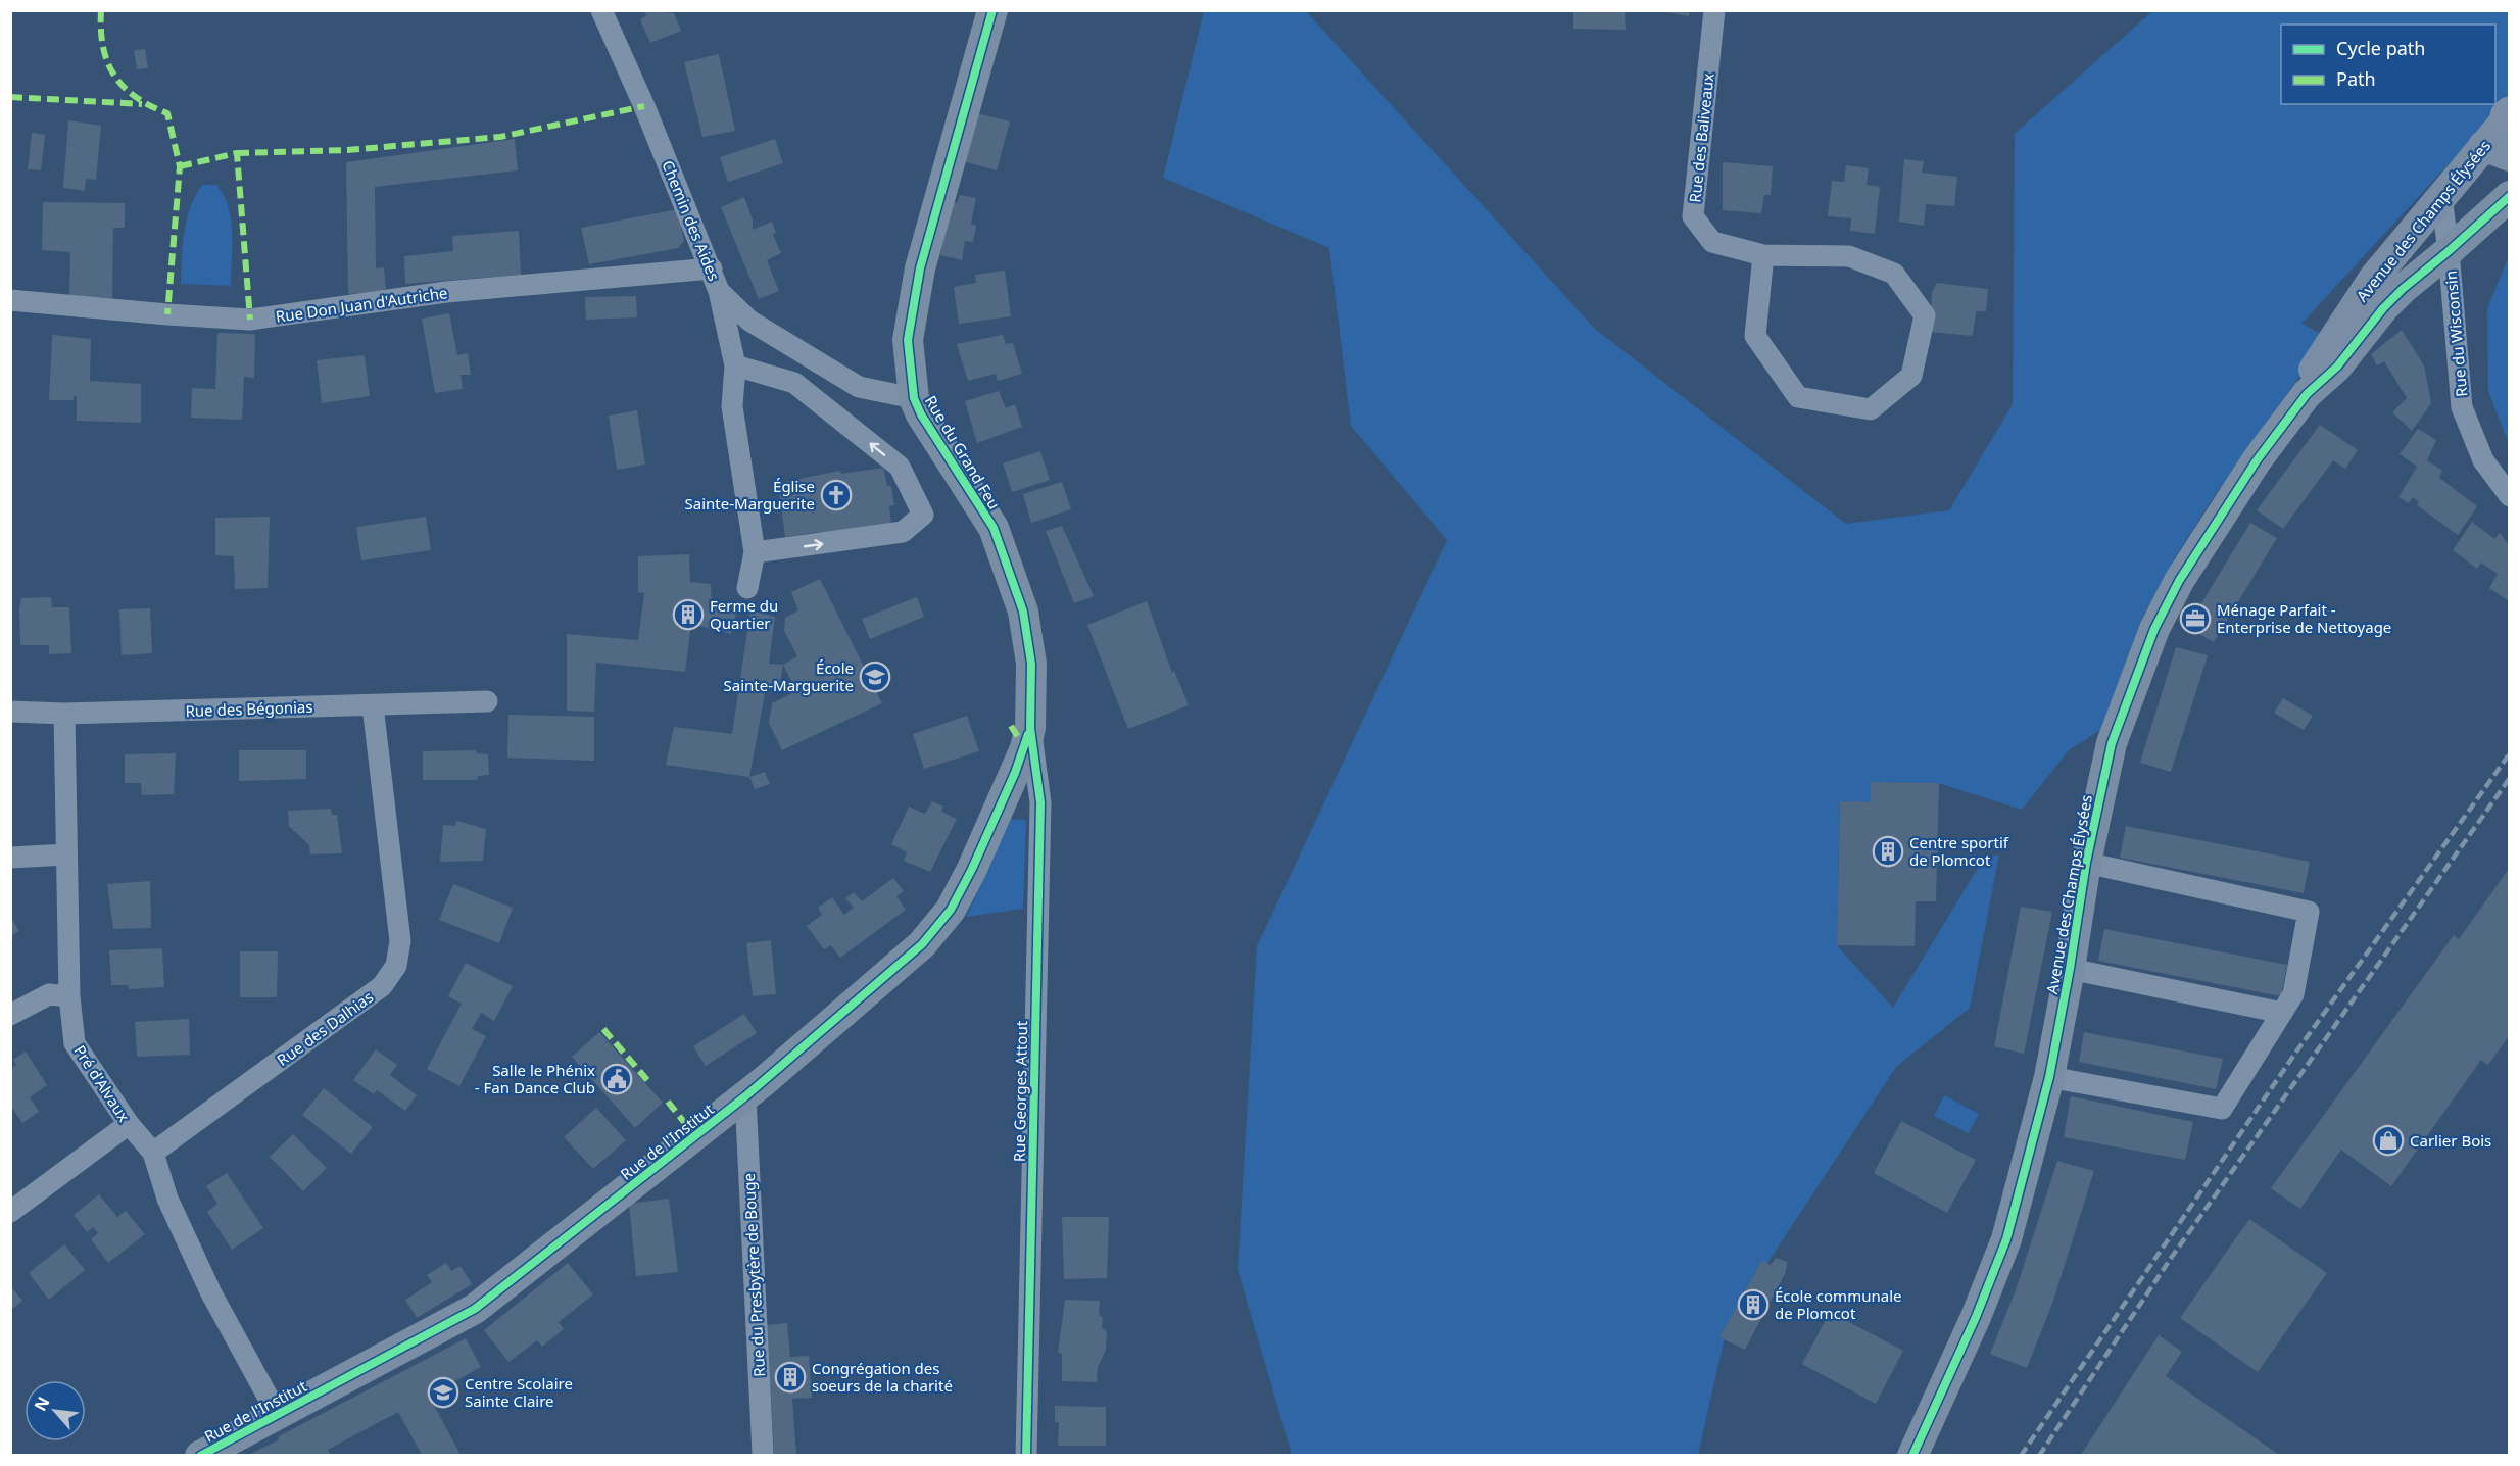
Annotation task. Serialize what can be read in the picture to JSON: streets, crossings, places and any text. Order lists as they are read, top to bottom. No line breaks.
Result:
{"streets":{"street":["Rue des Baliveaux","Chemin des Aides","Avenue des Champs Élysées","Rue Don Juan d'Autriche","Rue du Wisconsin","Rue du Grand Feu","Rue des Bégonias","Rue des Dalhias","Pré d'Alvaux","Rue Georges Attout","Rue de l'Institut","Rue du Presbytère de Bouge"]},"crossings":[["Chemin des Aides","Rue Don Juan d'Autriche"],["Chemin des Aides","Rue du Grand Feu"],["Avenue des Champs Élysées","Rue du Wisconsin"],["Rue du Grand Feu","Rue Georges Attout"],["Rue du Grand Feu","Rue de l'Institut"],["Rue des Bégonias","Rue des Dalhias"],["Rue des Bégonias","Pré d'Alvaux"],["Rue des Dalhias","Pré d'Alvaux"],["Pré d'Alvaux","Rue de l'Institut"],["Rue Georges Attout","Rue de l'Institut"],["Rue de l'Institut","Rue du Presbytère de Bouge"]],"places":{"church":["Église Sainte-Marguerite"],"building":["Ferme du Quartier","Centre sportif de Plomcot","École communale de Plomcot","Congrégation des soeurs de la charité"],"office":["Ménage Parfait - Enterprise de Nettoyage"],"school or university":["École Sainte-Marguerite","Centre Scolaire Sainte Claire"],"public building":["Salle le Phénix - Fan Dance Club"],"shop":["Carlier Bois"]},"legend":["Cycle path","Path"],"north":"top left"}
